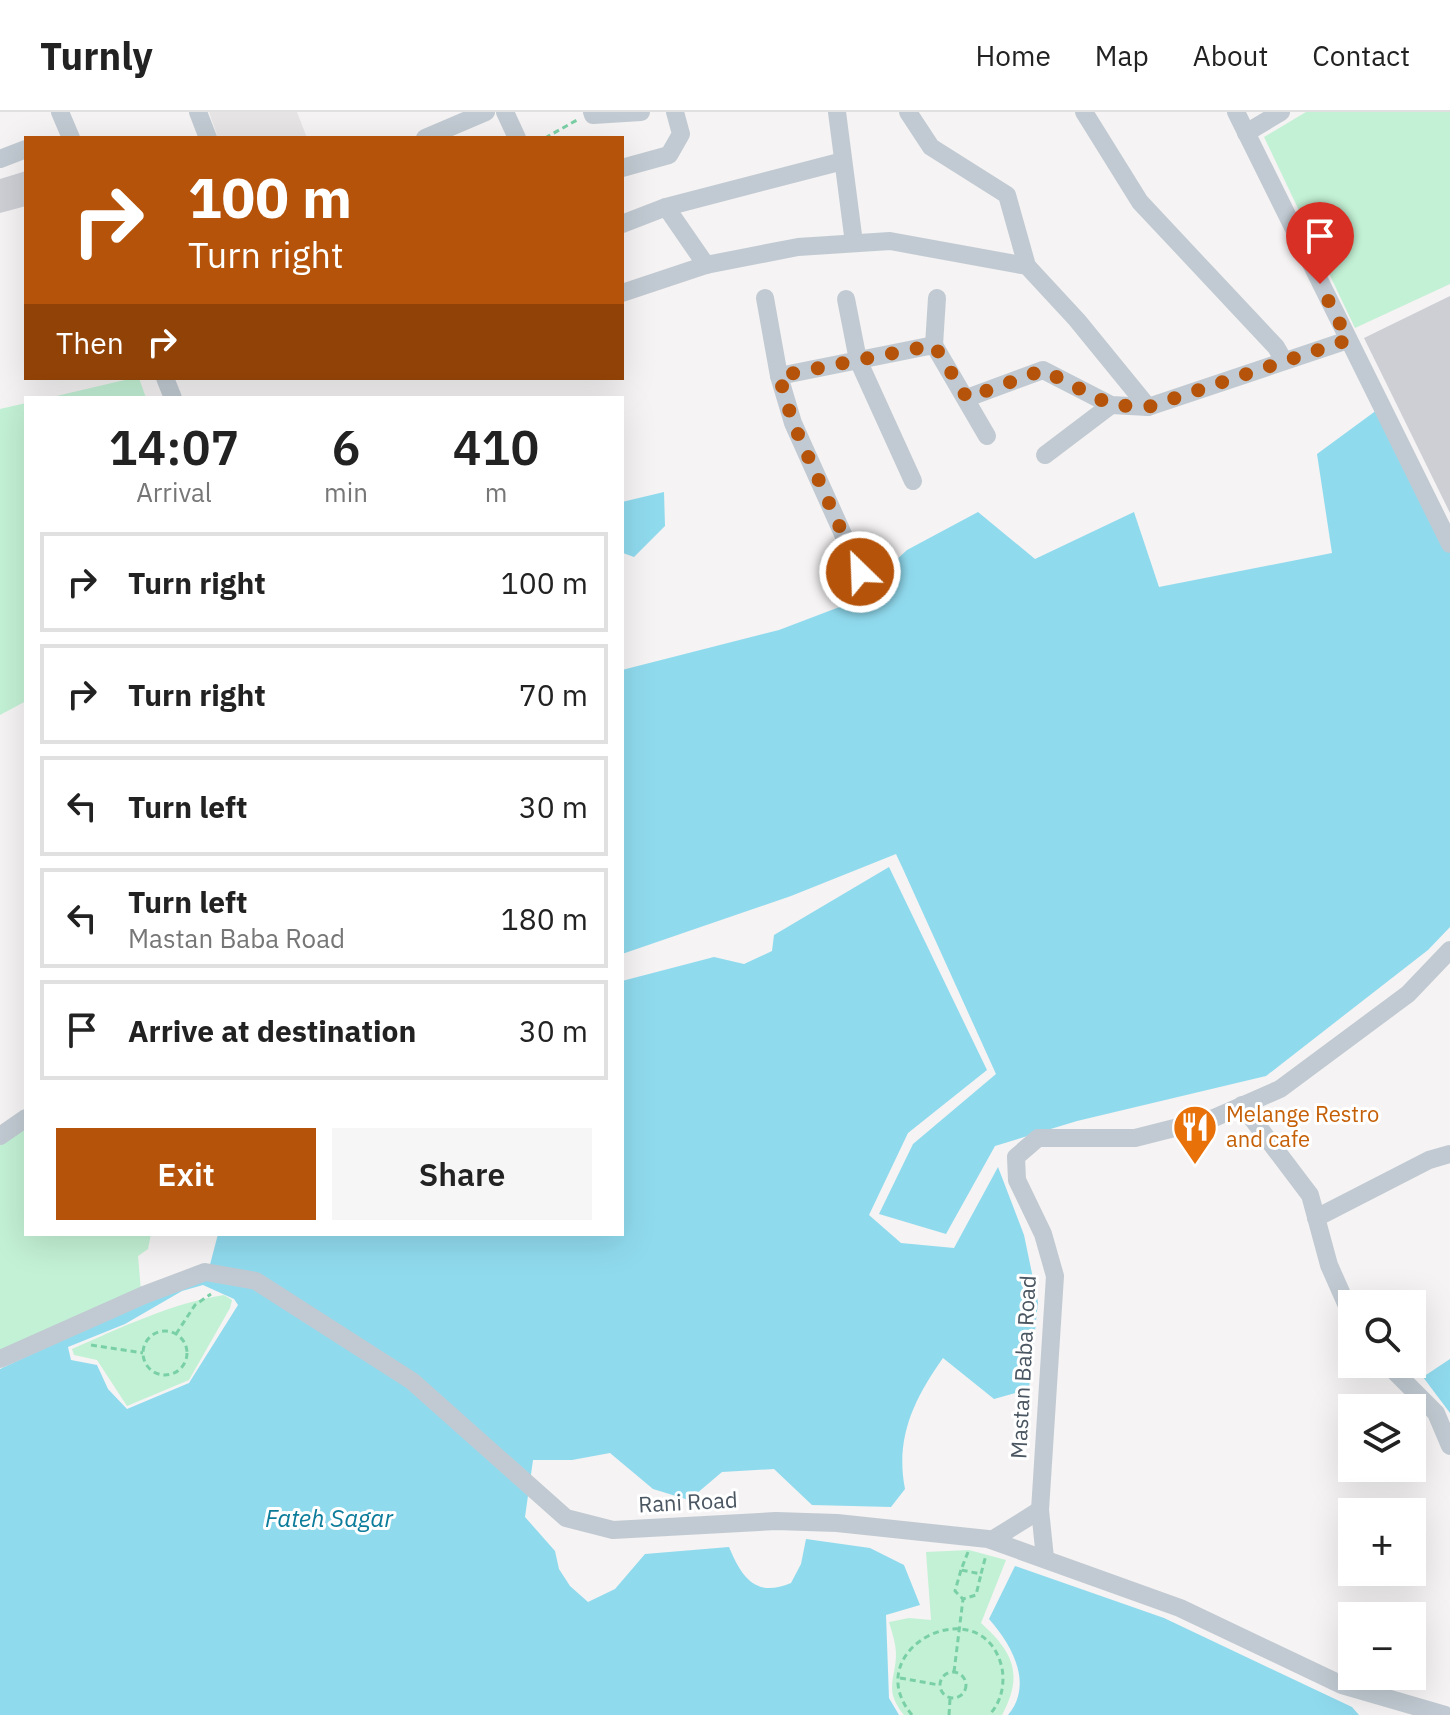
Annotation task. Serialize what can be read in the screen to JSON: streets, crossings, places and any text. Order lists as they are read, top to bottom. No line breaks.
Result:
{"streets":{"street":["Mastan Baba Road","Rani Road"]},"crossings":[["Mastan Baba Road","Rani Road"]],"water":["Fateh Sagar"],"places":{"restaurant":["Melange Restro and cafe"]},"page":{"header":"Turnly","nav":["Home","Map","About","Contact"],"turn":["100 m","Turn right"],"then":"Then","eta":["14:07","Arrival","6","min","410","m"],"list":[{"name":"Turn right","value":"100 m"},{"name":"Turn right","value":"70 m"},{"name":"Turn left","value":"30 m"},{"name":"Turn left","note":"Mastan Baba Road","value":"180 m"},{"name":"Arrive at destination","value":"30 m"}],"buttons":["Exit","Share"],"map_buttons":["+","−"]}}
